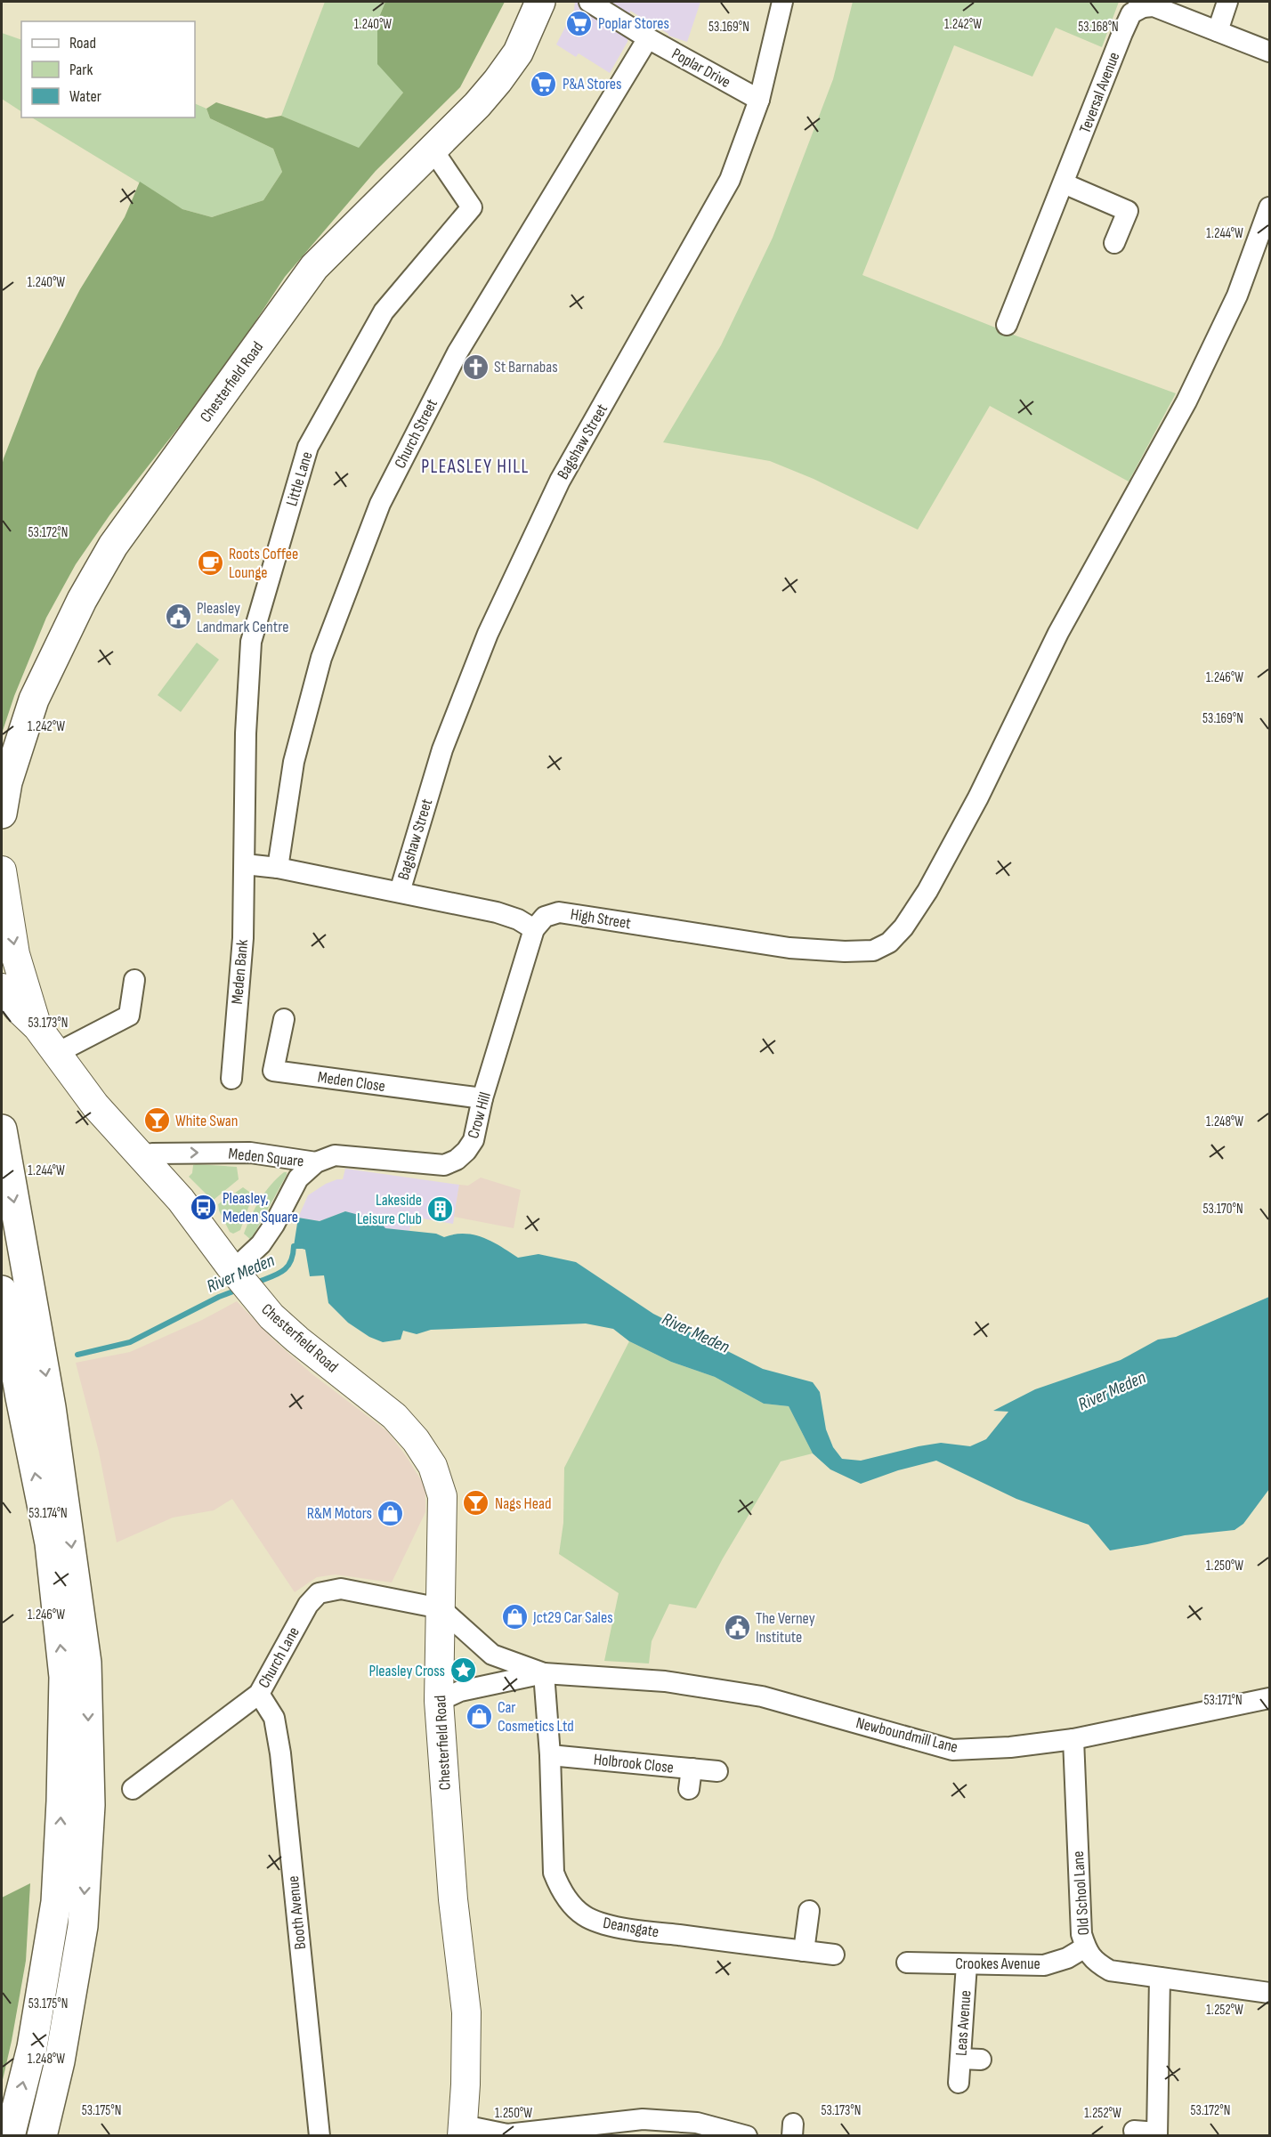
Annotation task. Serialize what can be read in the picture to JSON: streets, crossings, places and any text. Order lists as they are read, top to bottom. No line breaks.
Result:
{"streets":{"highway":["Chesterfield Road"],"street":["Poplar Drive","Teversal Avenue","Church Street","Bagshaw Street","Little Lane","High Street","Meden Bank","Meden Close","Crow Hill","Meden Square","Church Lane","Newboundmill Lane","Holbrook Close","Old School Lane","Booth Avenue","Deansgate","Crookes Avenue","Leas Avenue"]},"crossings":[["Poplar Drive","Church Street"],["Poplar Drive","Bagshaw Street"],["Chesterfield Road","Little Lane"],["Chesterfield Road","Meden Square"],["Chesterfield Road","Church Lane"],["Chesterfield Road","Newboundmill Lane"],["Little Lane","Meden Bank"],["High Street","Crow Hill"],["Meden Close","Crow Hill"],["Crow Hill","Meden Square"],["Church Lane","Newboundmill Lane"],["Church Lane","Booth Avenue"],["Newboundmill Lane","Old School Lane"],["Newboundmill Lane","Deansgate"],["Holbrook Close","Deansgate"],["Old School Lane","Crookes Avenue"],["Crookes Avenue","Leas Avenue"]],"one_way":["Meden Square"],"districts":["PLEASLEY HILL"],"water":["River Meden"],"places":{"supermarket":["Poplar Stores","P&A Stores"],"church":["St Barnabas"],"cafe":["Roots Coffee Lounge"],"public building":["Pleasley Landmark Centre","The Verney Institute"],"bar":["White Swan","Nags Head"],"bus stop":["Pleasley, Meden Square"],"building":["Lakeside Leisure Club"],"shop":["R&M Motors","Jct29 Car Sales","Car Cosmetics Ltd"],"place":["Pleasley Cross"]},"legend":["Road","Park","Water"],"coordinates":["1.240°W","1.242°W","53.169°N","53.168°N","1.244°W","53.172°N","1.246°W","53.173°N","1.248°W","53.170°N","53.174°N","1.250°W","53.171°N","53.175°N","1.252°W"]}
